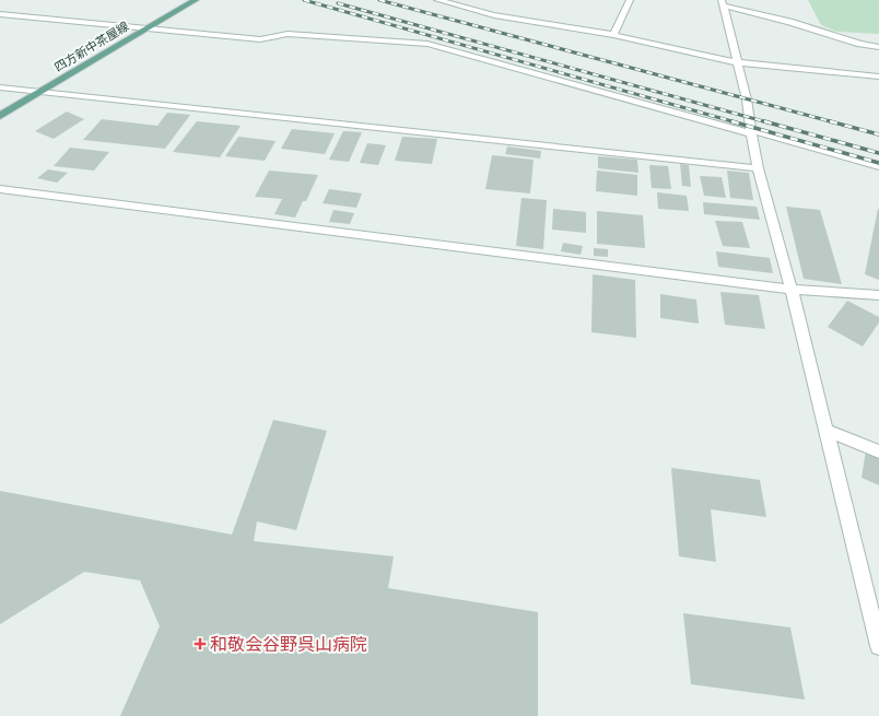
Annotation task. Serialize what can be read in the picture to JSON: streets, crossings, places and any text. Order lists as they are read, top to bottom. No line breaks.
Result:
{"streets":{"main road":["四方新中茶屋線"]},"places":{"health":["和敬会谷野呉山病院"]}}
